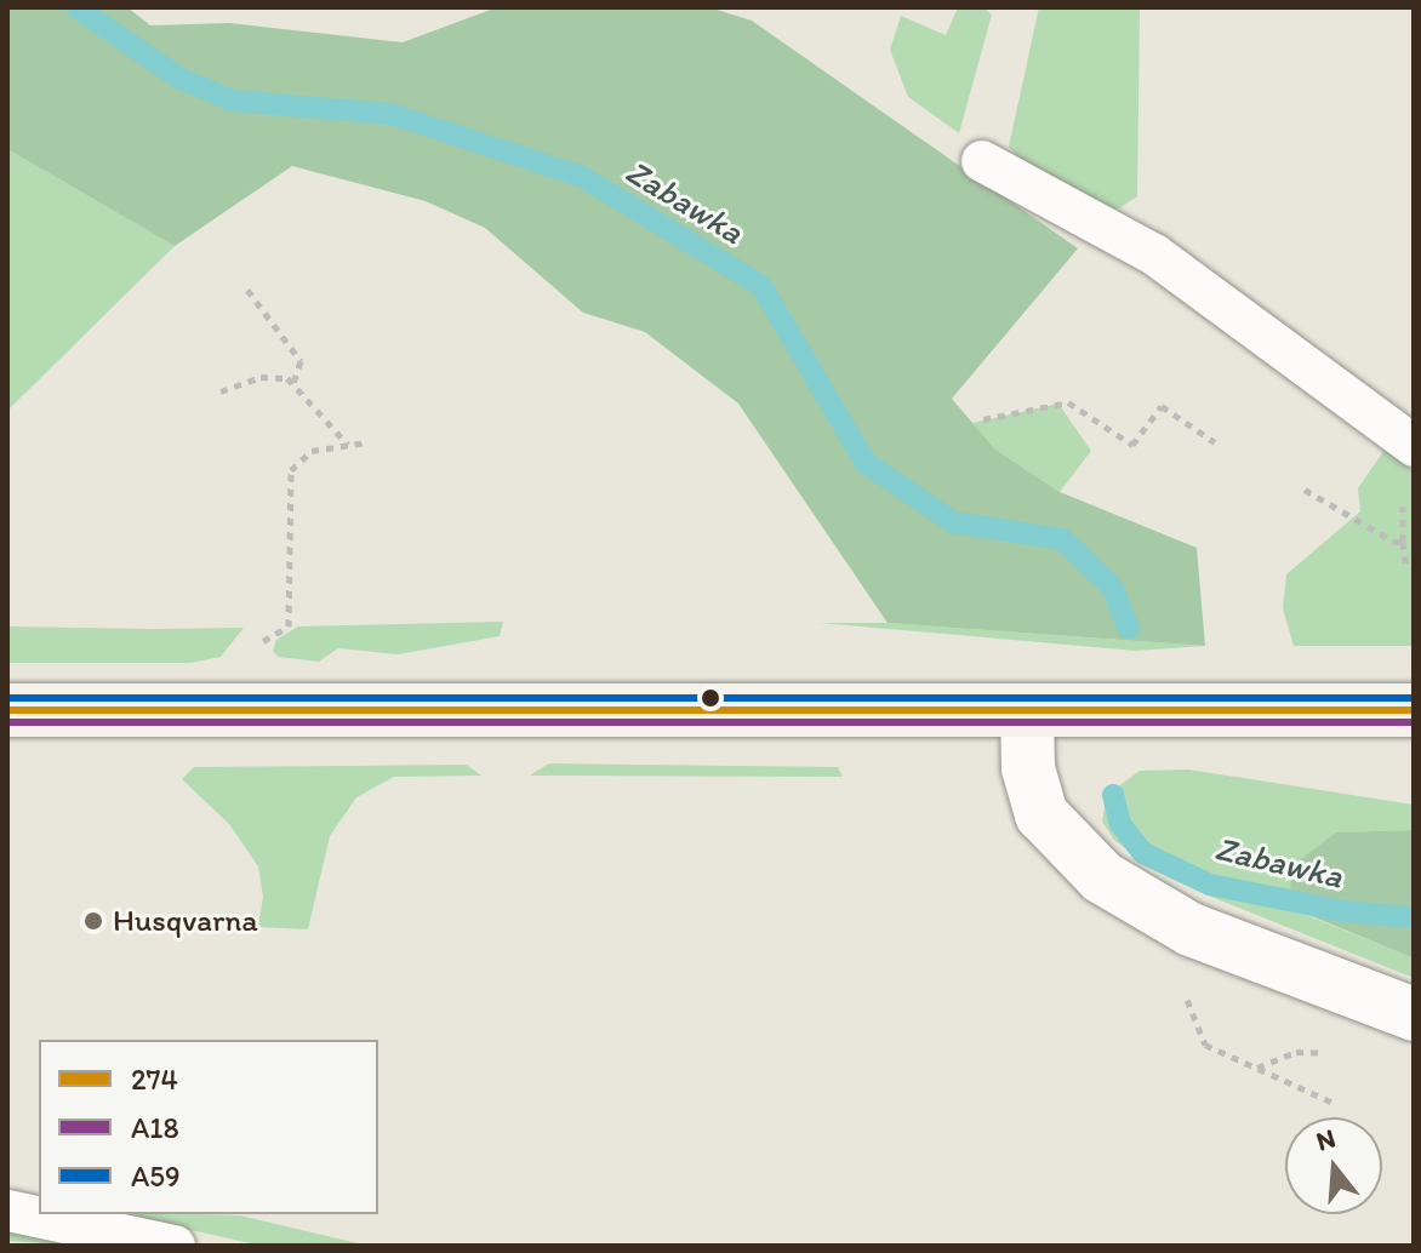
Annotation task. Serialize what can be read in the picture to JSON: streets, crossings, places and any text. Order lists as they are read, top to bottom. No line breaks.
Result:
{"water":["Zabawka"],"places":["Husqvarna"],"lines":["transit line A59","transit line 274","transit line A18"],"legend":["274","A18","A59"],"north":"top"}
